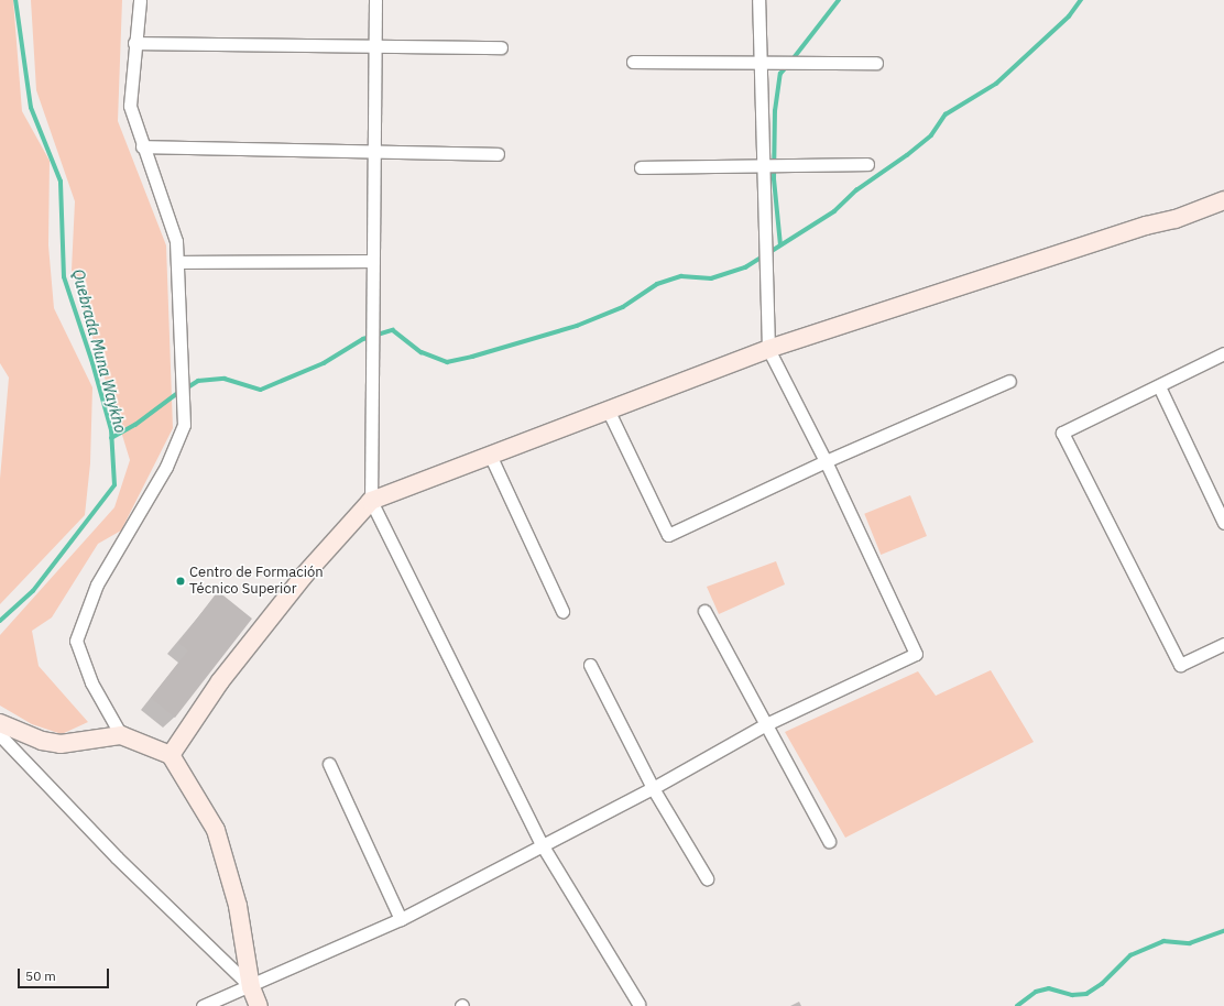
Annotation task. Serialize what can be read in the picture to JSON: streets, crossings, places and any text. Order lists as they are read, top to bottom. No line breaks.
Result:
{"water":["Quebrada Muna Waykho"],"places":["Centro de Formación Técnico Superior"],"scale_bar":"50 m"}
